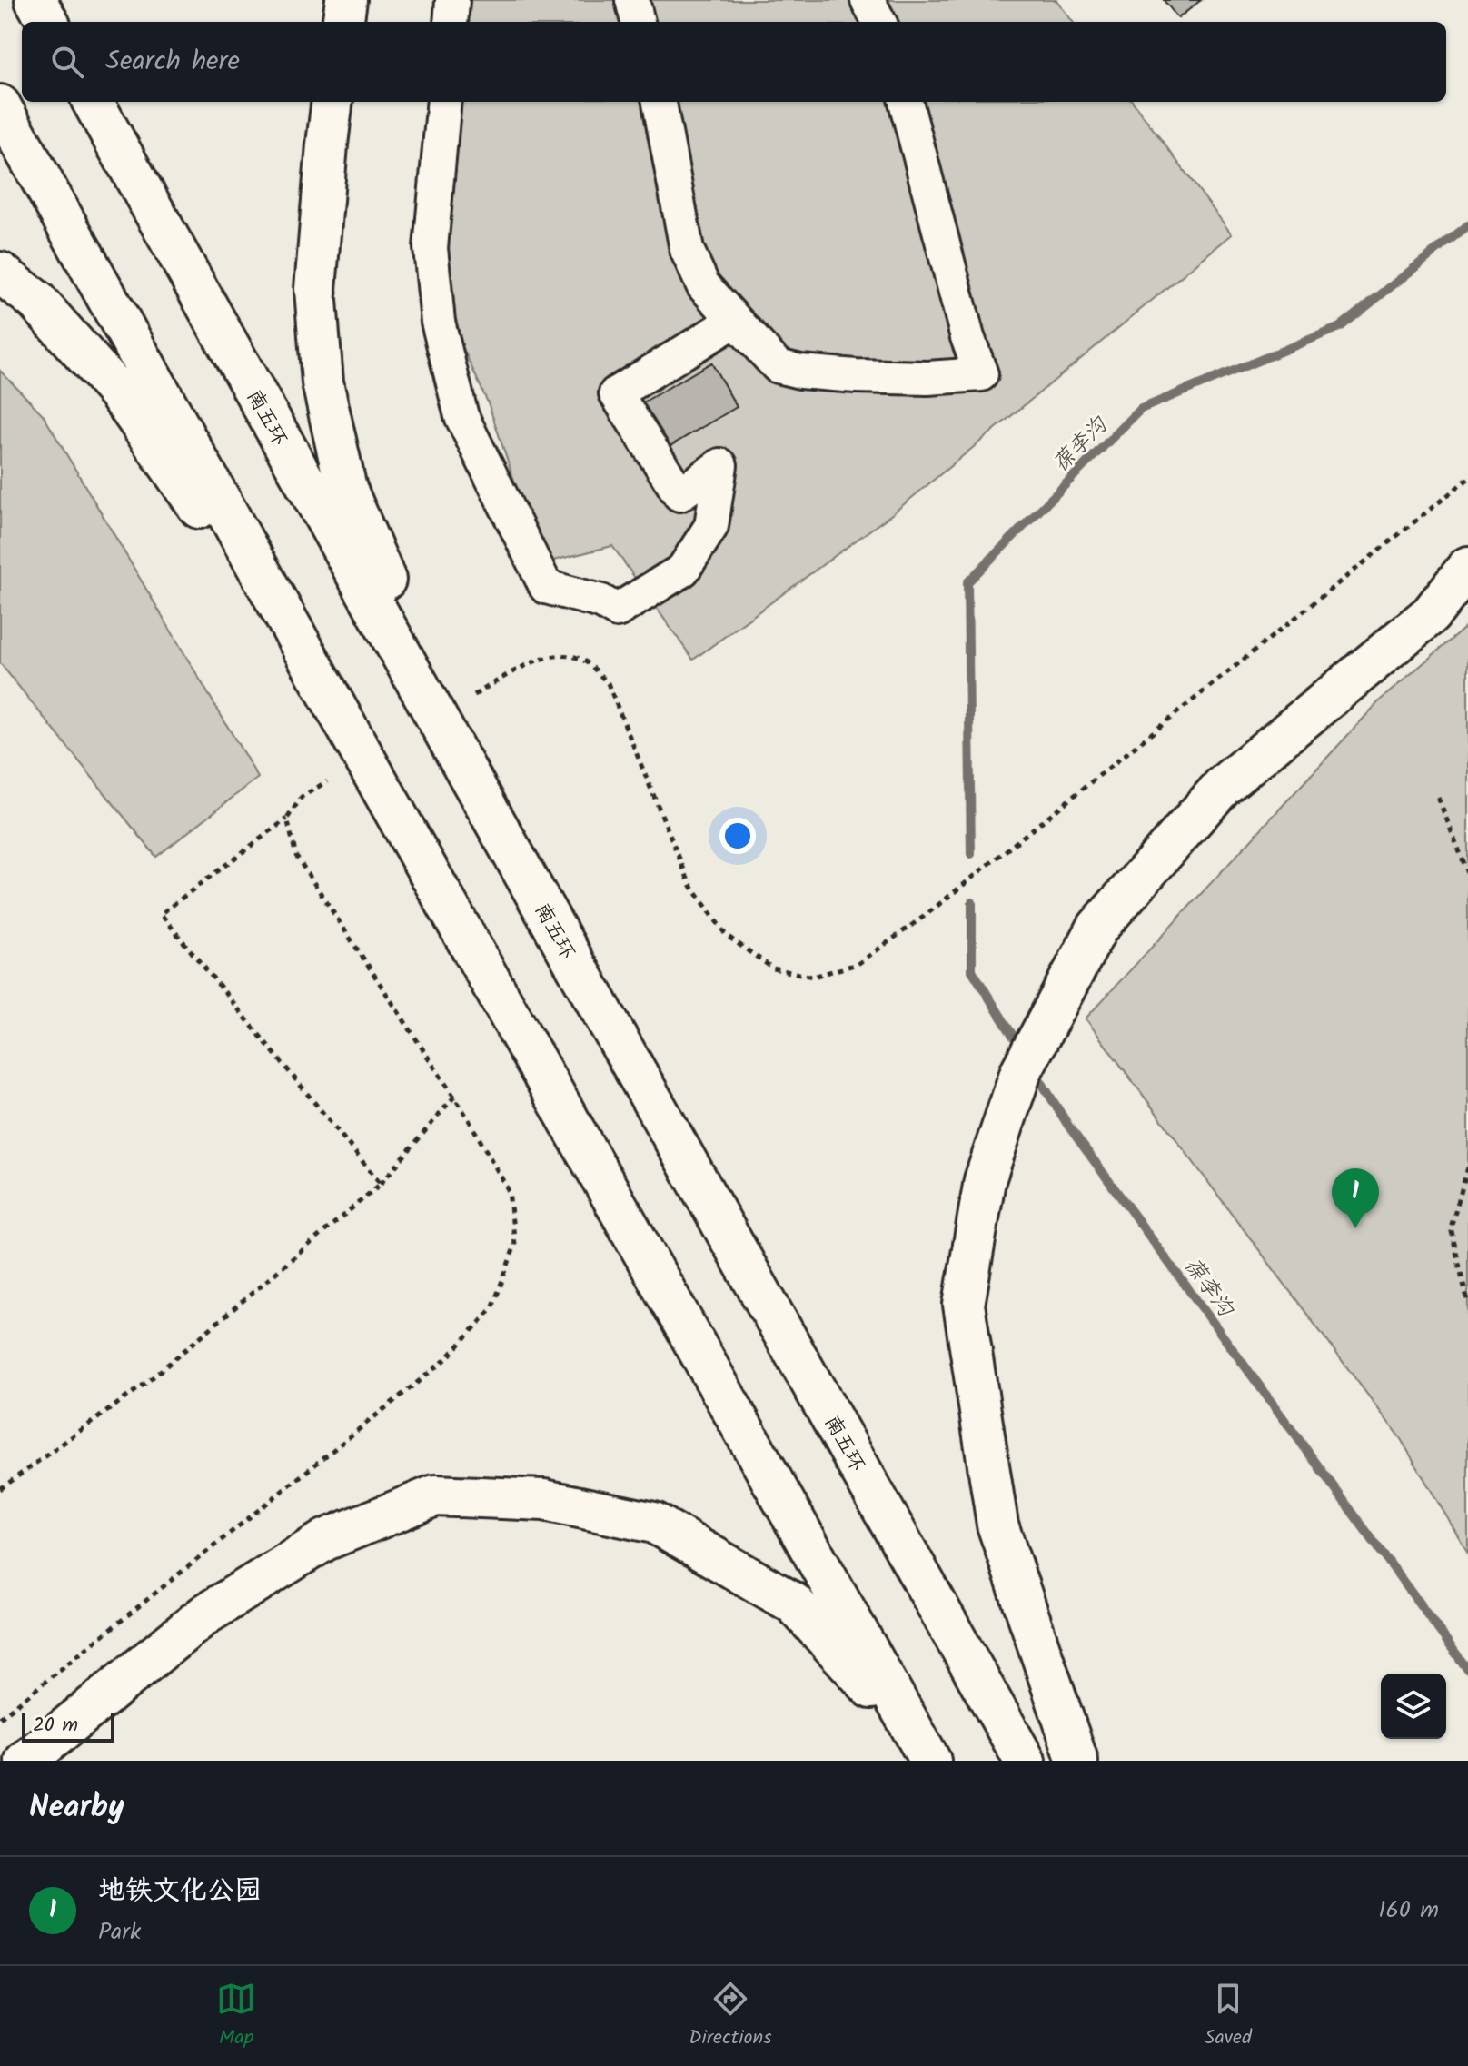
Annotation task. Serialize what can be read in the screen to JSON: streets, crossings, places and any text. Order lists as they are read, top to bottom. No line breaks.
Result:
{"streets":{"highway":["南五环"]},"water":["葆李沟"],"scale_bar":"20 m","page":{"search":"Search here","pins":"1","scale":"20 m","heading":"Nearby","list":[{"mark":"1","name":"地铁文化公园","note":"Park","value":"160 m"}],"nav":["Map","Directions","Saved"]}}
